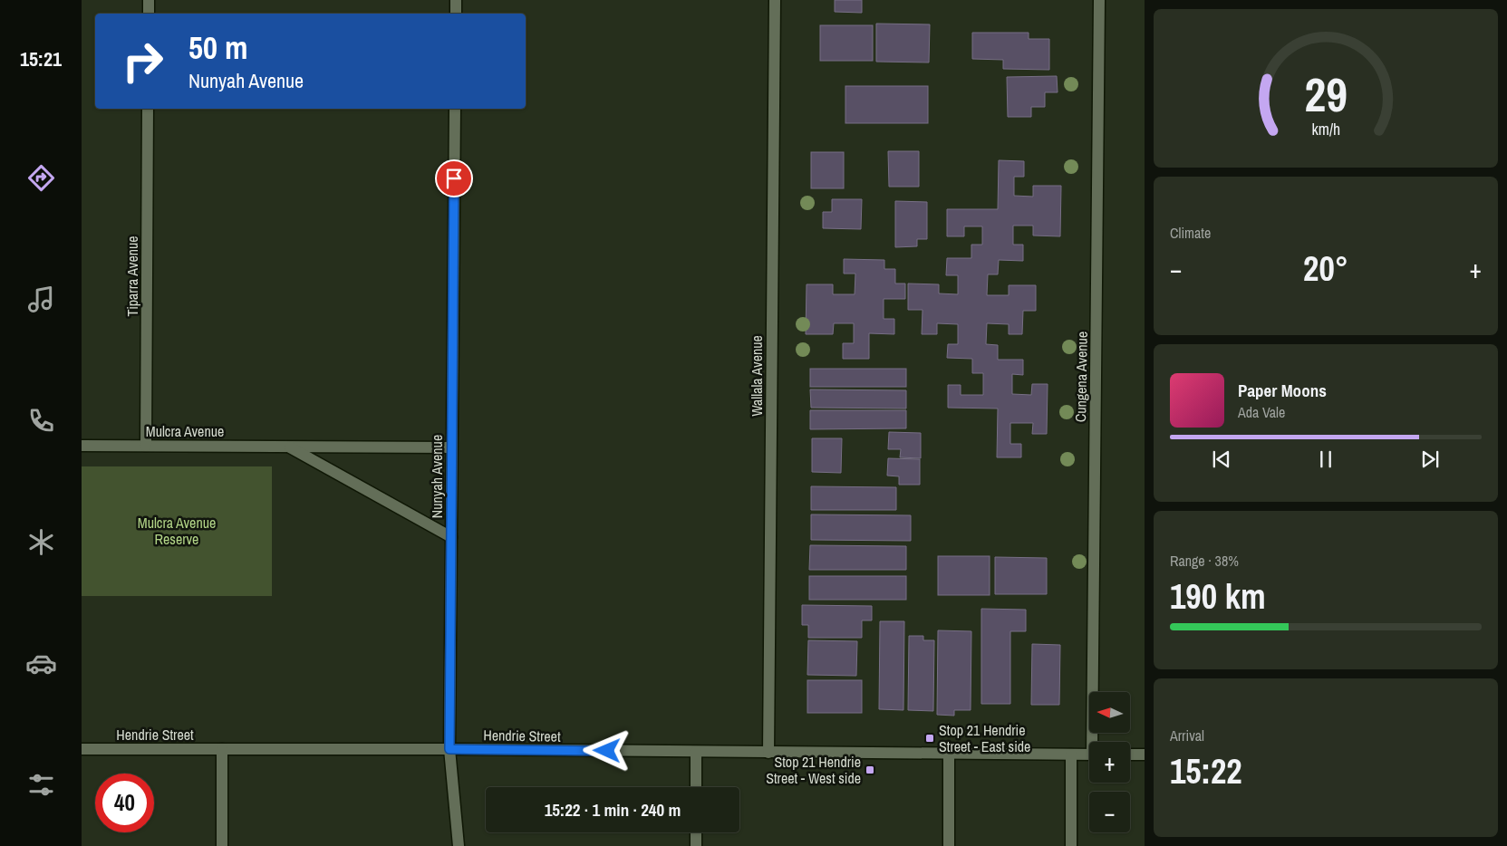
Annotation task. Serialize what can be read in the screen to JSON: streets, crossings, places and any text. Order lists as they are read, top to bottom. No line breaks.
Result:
{"streets":{"street":["Tiparra Avenue","Wallala Avenue","Cungena Avenue","Mulcra Avenue","Nunyah Avenue","Hendrie Street"]},"crossings":[["Tiparra Avenue","Mulcra Avenue"],["Wallala Avenue","Hendrie Street"],["Mulcra Avenue","Nunyah Avenue"],["Nunyah Avenue","Hendrie Street"]],"parks":["Mulcra Avenue Reserve"],"places":{"transit":["Stop 21 Hendrie Street - East side","Stop 21 Hendrie Street - West side"]},"north":"left","page":{"tabs":"15:21","turn":["50 m","Nunyah Avenue"],"tile":["Climate",["Range · 38%","190 km"],["Arrival","15:22"]],"heat":["−","20°","+"],"song":["Paper Moons","Ada Vale"],"map_buttons":["+","−"],"limit":"40","trip":"15:22 · 1 min · 240 m","gauge":["29","km/h"]}}
